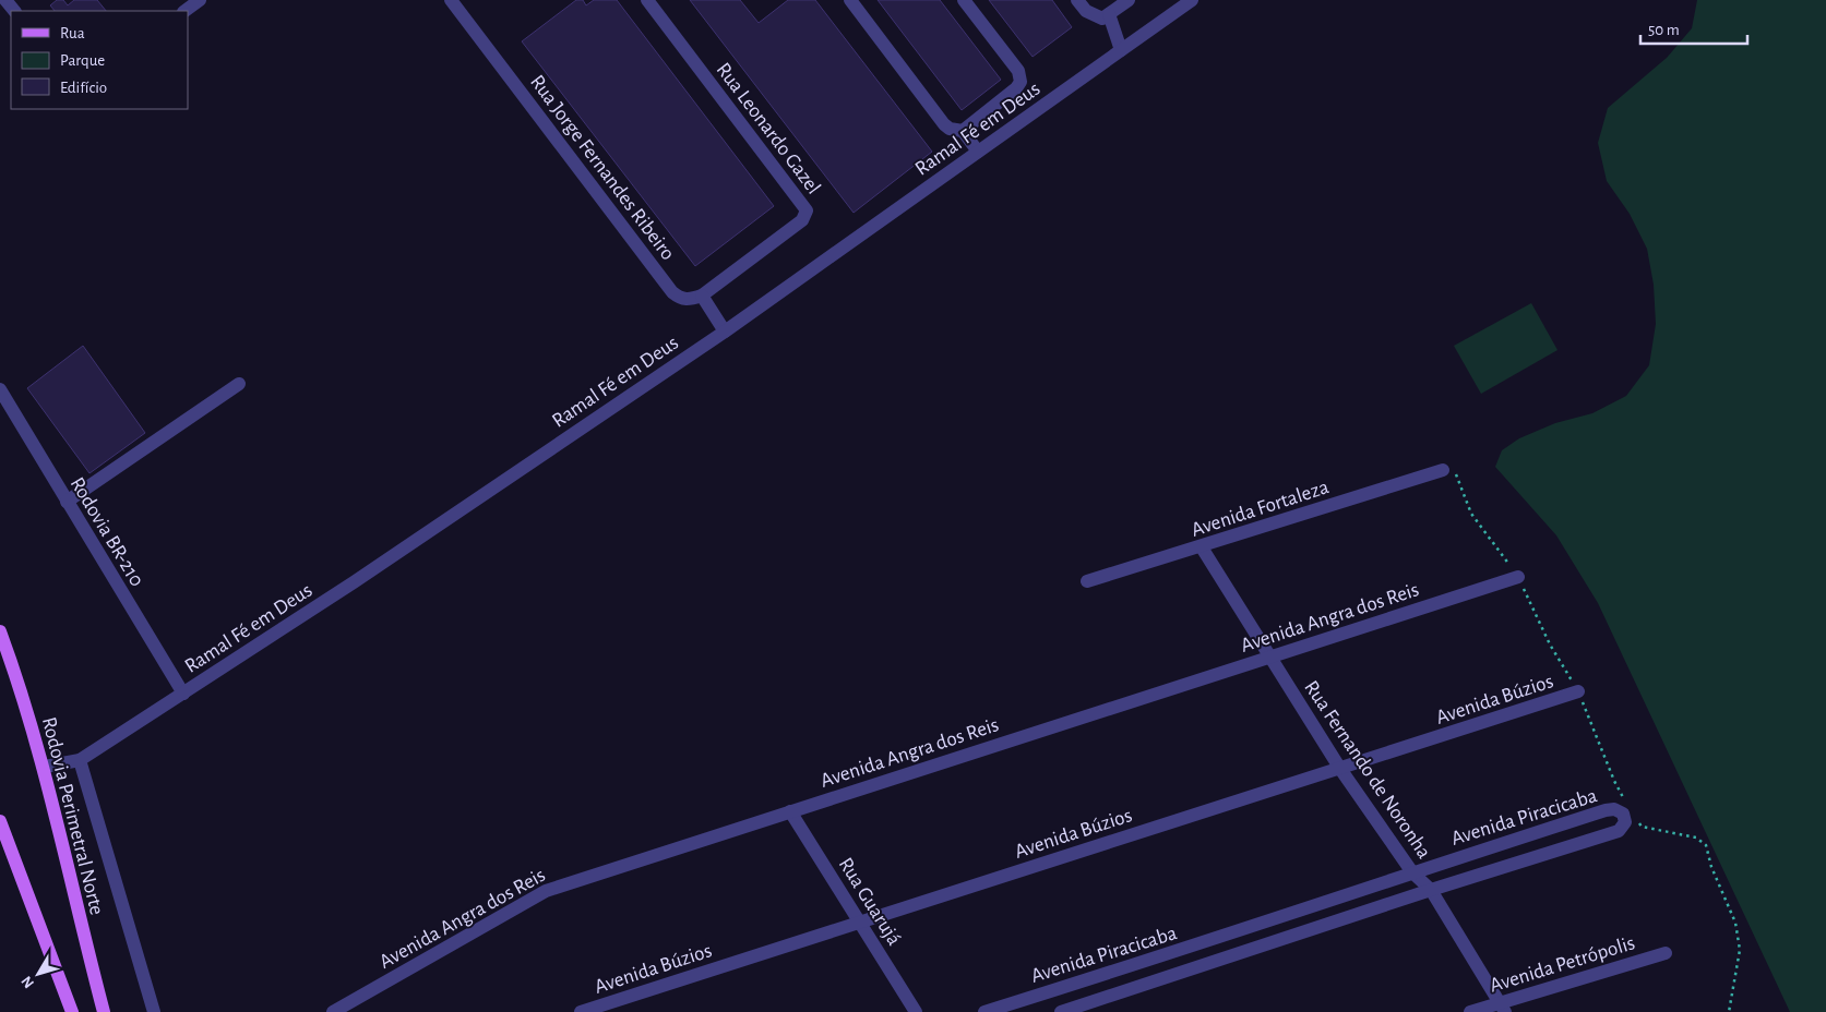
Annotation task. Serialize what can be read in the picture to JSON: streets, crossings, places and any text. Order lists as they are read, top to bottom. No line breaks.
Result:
{"streets":{"main road":["Rodovia Perimetral Norte"],"street":["Rua Leonardo Gazel","Ramal Fé em Deus","Rua Jorge Fernandes Ribeiro","Avenida Fortaleza","Rodovia BR-210","Avenida Angra dos Reis","Avenida Búzios","Rua Fernando de Noronha","Avenida Piracicaba","Rua Guarujá","Avenida Petrópolis"]},"crossings":[["Rua Leonardo Gazel","Rua Jorge Fernandes Ribeiro"],["Ramal Fé em Deus","Rodovia BR-210"],["Ramal Fé em Deus","Rodovia Perimetral Norte"],["Avenida Fortaleza","Rua Fernando de Noronha"],["Avenida Angra dos Reis","Rua Fernando de Noronha"],["Avenida Angra dos Reis","Rua Guarujá"],["Avenida Búzios","Rua Fernando de Noronha"],["Avenida Búzios","Rua Guarujá"],["Rua Fernando de Noronha","Avenida Piracicaba"],["Rua Fernando de Noronha","Avenida Petrópolis"]],"legend":["Rua","Parque","Edifício"],"scale_bar":"50 m","north":"bottom left"}
